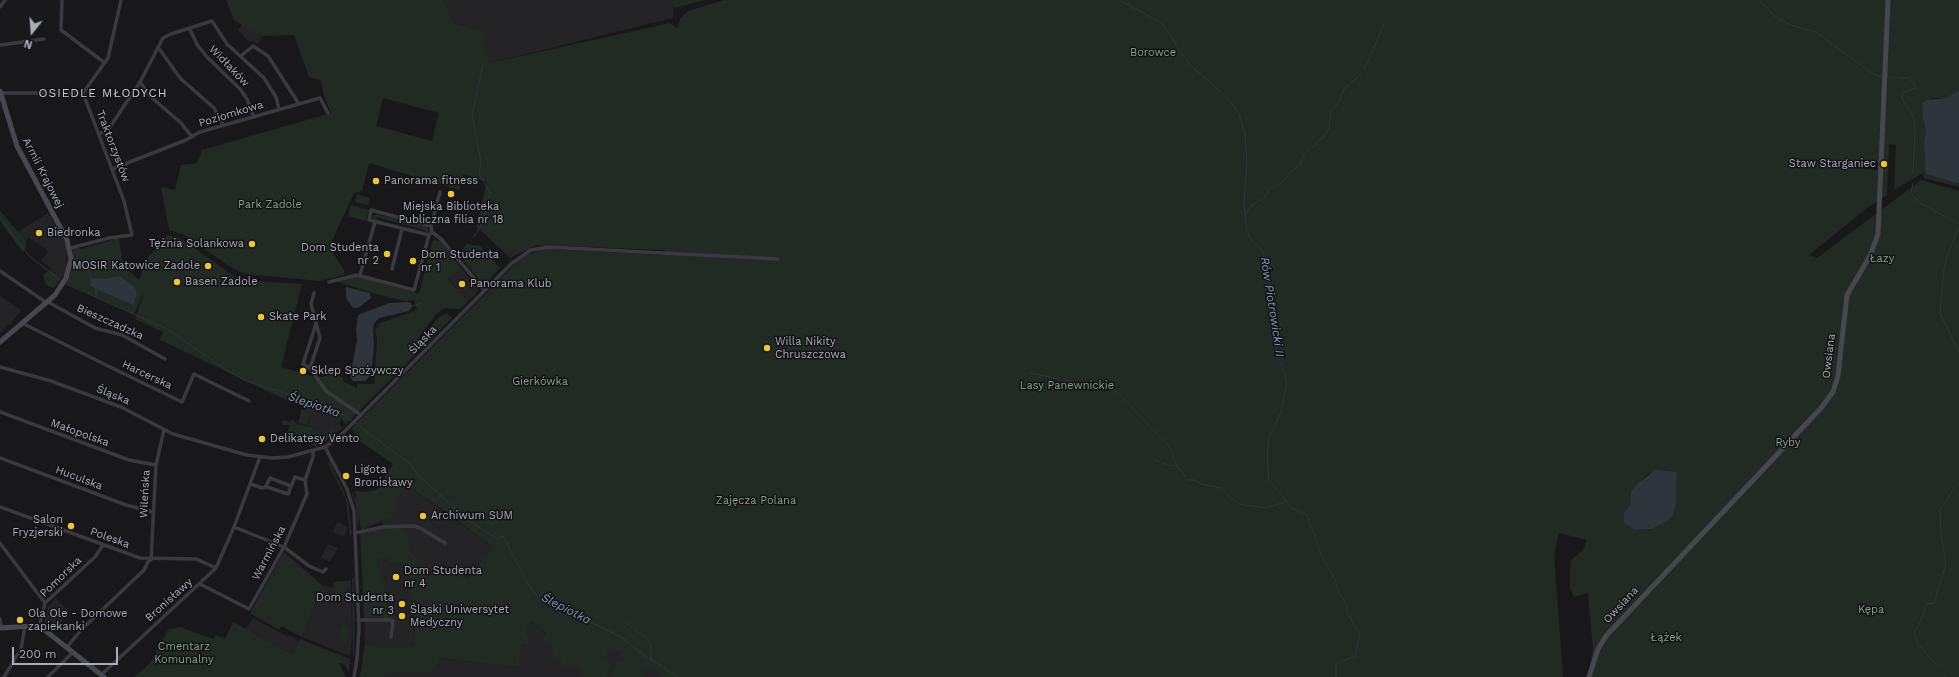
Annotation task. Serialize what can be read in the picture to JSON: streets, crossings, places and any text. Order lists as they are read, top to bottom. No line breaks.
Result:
{"streets":{"street":["Widłaków","Poziomkowa","Traktorzystów","Armii Krajowej","Bieszczadzka","Śląska","Owsiana","Harcerska","Małopolska","Huculska","Wileńska","Poleska","Warmińska","Pomorska","Bronisławy"]},"crossings":[["Widłaków","Poziomkowa"],["Poziomkowa","Traktorzystów"],["Traktorzystów","Armii Krajowej"],["Śląska","Wileńska"],["Śląska","Warmińska"],["Śląska","Bronisławy"],["Małopolska","Wileńska"],["Huculska","Wileńska"],["Wileńska","Poleska"],["Poleska","Pomorska"],["Poleska","Bronisławy"],["Warmińska","Bronisławy"]],"districts":["OSIEDLE MŁODYCH"],"water":["Rów Piotrowicki II","Ślepiotka"],"parks":["Borowce","Park Zadole","Łazy","Gierkówka","Lasy Panewnickie","Ryby","Zajęcza Polana","Kępa","Łążek","Cmentarz Komunalny"],"places":["Staw Starganiec","Panorama fitness","Miejska Biblioteka Publiczna filia nr 18","Biedronka","Tężnia Solankowa","Dom Studenta nr 2","Dom Studenta nr 1","MOSIR Katowice Zadole","Basen Zadole","Panorama Klub","Skate Park","Willa Nikity Chruszczowa","Sklep Spożywczy","Delikatesy Vento","Ligota Bronisławy","Archiwum SUM","Salon Fryzjerski","Dom Studenta nr 4","Dom Studenta nr 3","Śląski Uniwersytet Medyczny","Ola Ole - Domowe zapiekanki"],"scale_bar":"200 m","north":"bottom"}
